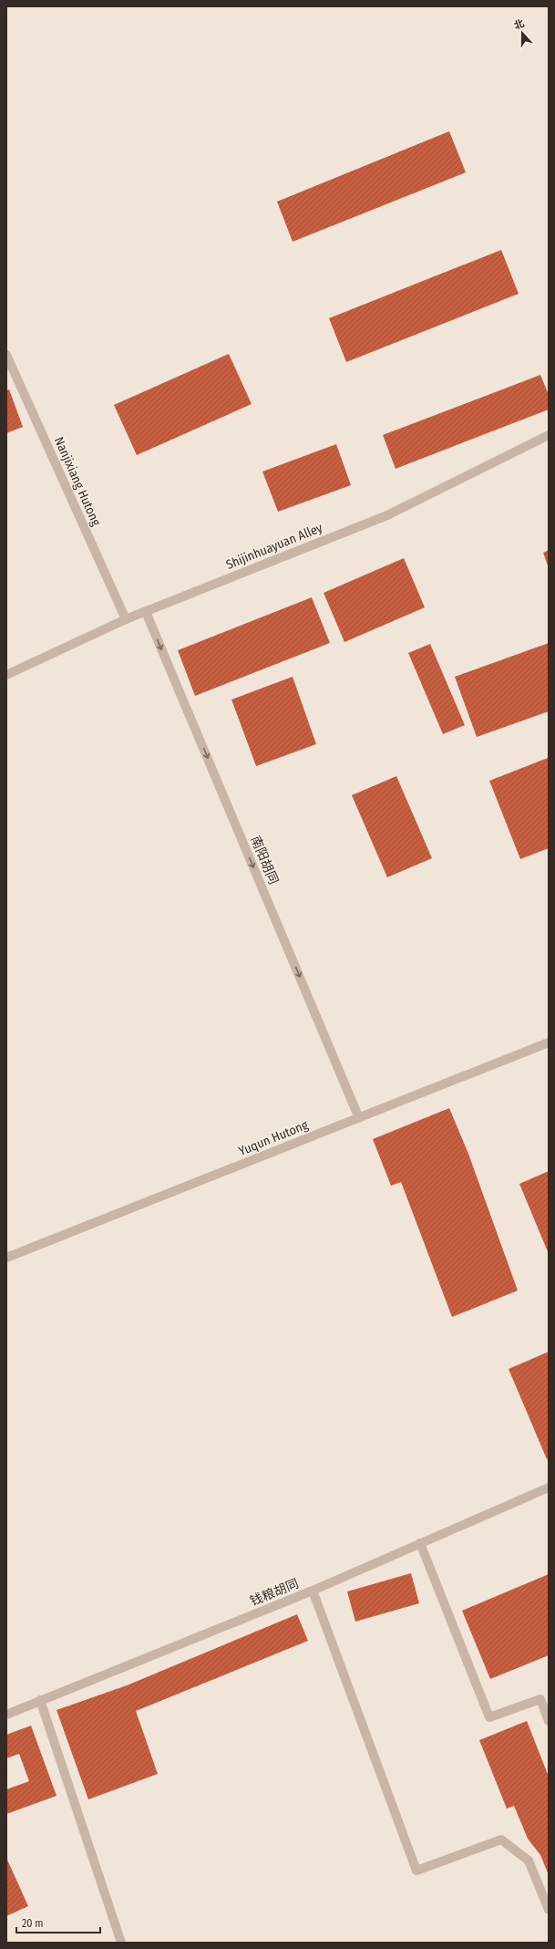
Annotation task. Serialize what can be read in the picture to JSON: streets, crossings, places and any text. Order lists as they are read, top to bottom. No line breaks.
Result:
{"streets":{"street":["Nanjixiang Hutong","Shijinhuayuan Alley","南阳胡同","Yuqun Hutong","钱粮胡同"]},"crossings":[["Nanjixiang Hutong","Shijinhuayuan Alley"],["Shijinhuayuan Alley","南阳胡同"],["南阳胡同","Yuqun Hutong"]],"one_way":["南阳胡同"],"scale_bar":"20 m","north":"top"}
